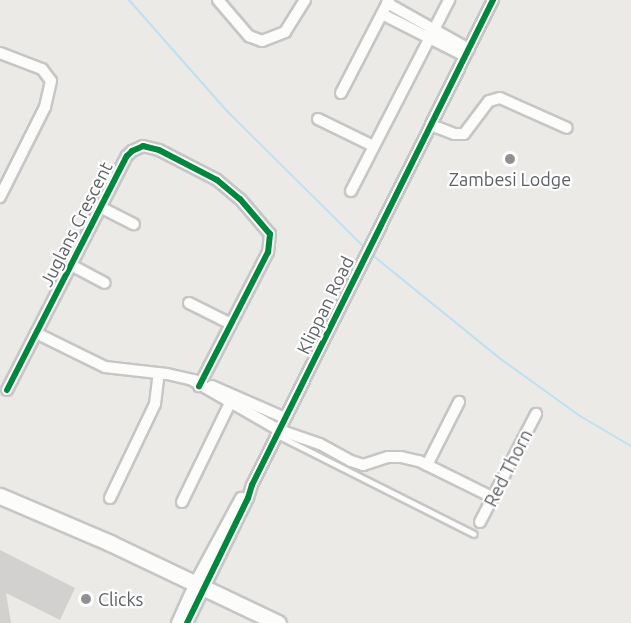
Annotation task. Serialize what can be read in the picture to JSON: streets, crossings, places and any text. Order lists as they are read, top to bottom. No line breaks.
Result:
{"streets":{"street":["Juglans Crescent","Klippan Road","Red Thorn"]},"places":["Zambesi Lodge","Clicks"]}
